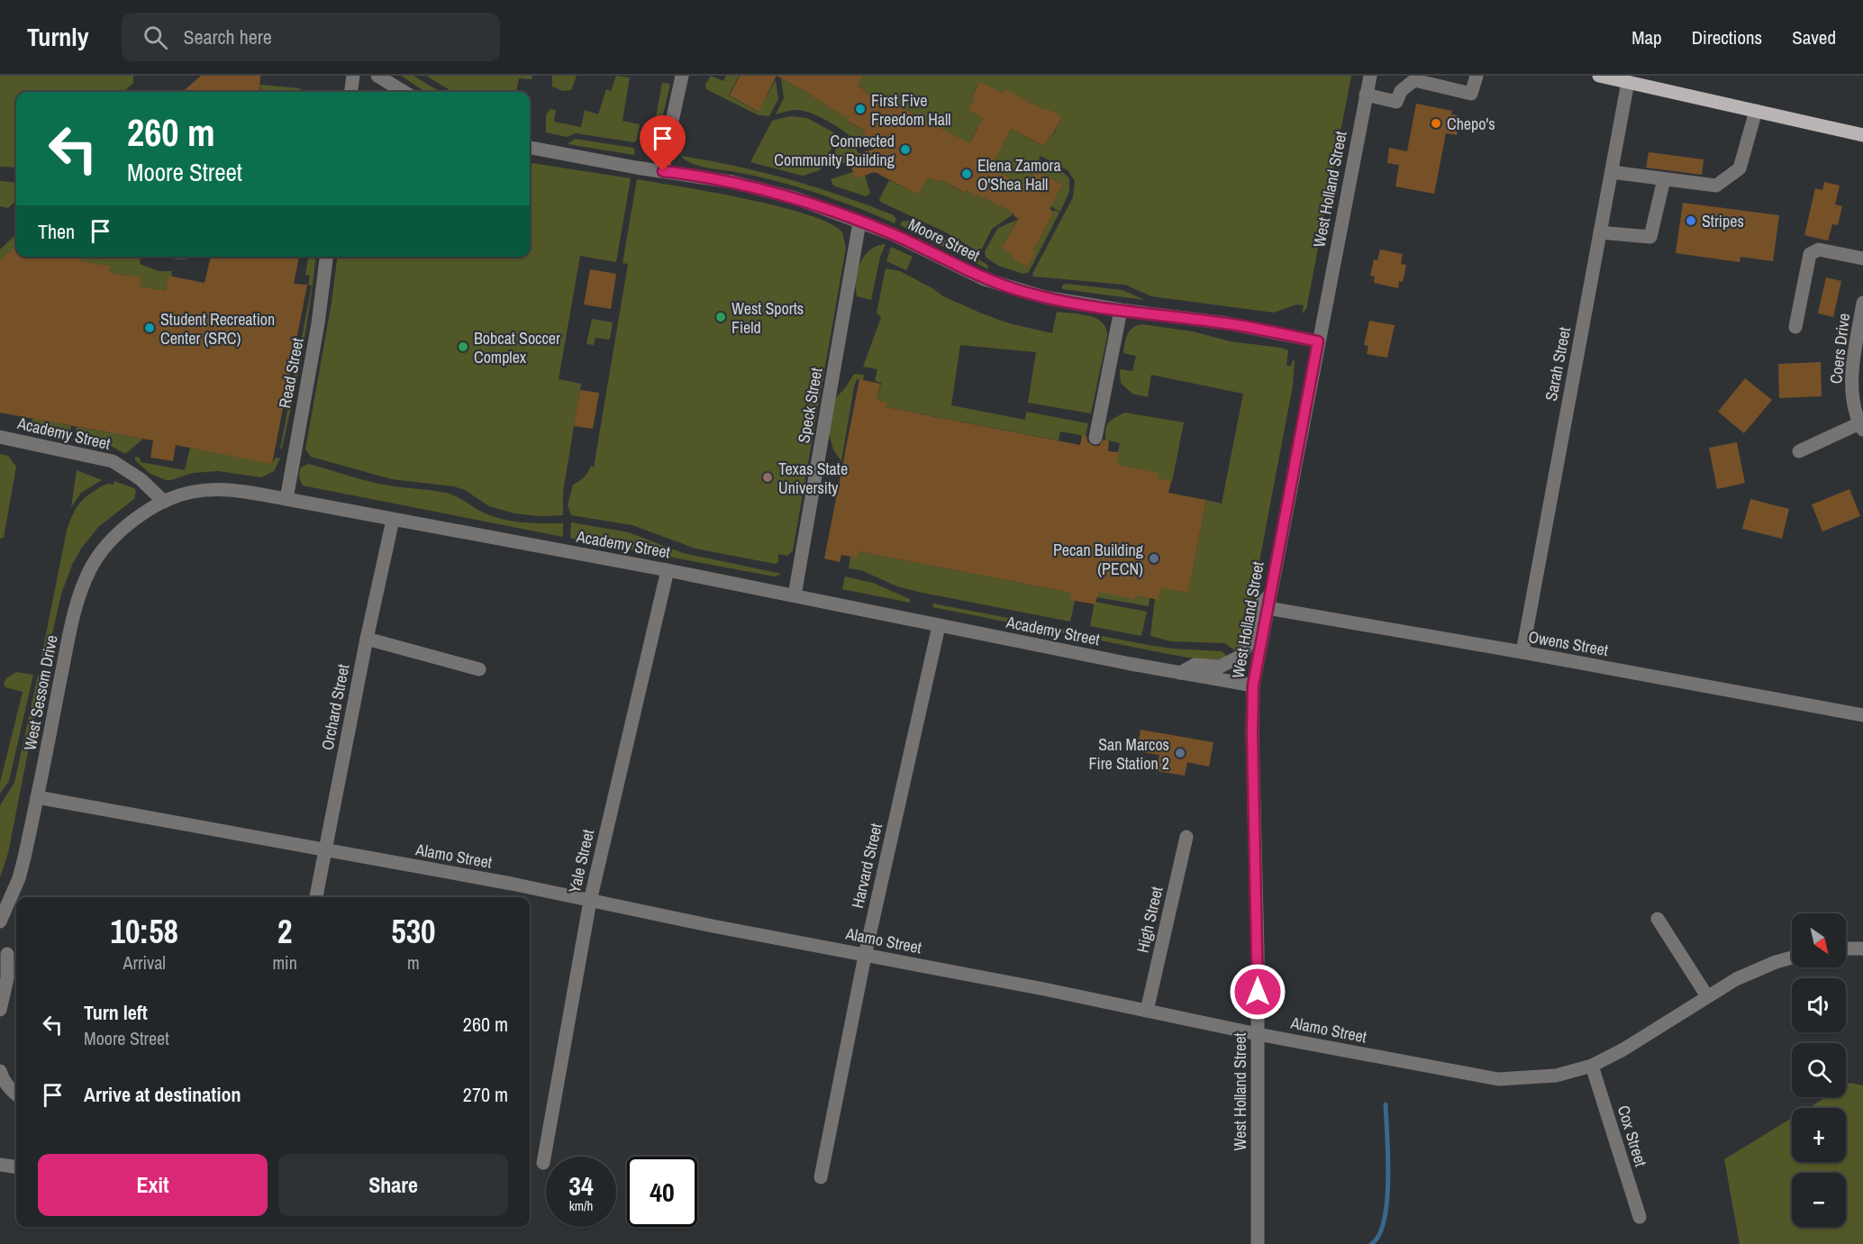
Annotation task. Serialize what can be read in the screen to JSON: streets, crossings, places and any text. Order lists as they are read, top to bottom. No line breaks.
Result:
{"streets":{"street":["West Holland Street","Moore Street","Coers Drive","Sarah Street","Read Street","Speck Street","Academy Street","Owens Street","West Sessom Drive","Orchard Street","Alamo Street","Yale Street","Harvard Street","High Street","Cox Street"]},"crossings":[["West Holland Street","Moore Street"],["West Holland Street","Academy Street"],["West Holland Street","Owens Street"],["West Holland Street","Alamo Street"],["Moore Street","Speck Street"],["Sarah Street","Owens Street"],["Read Street","Academy Street"],["Speck Street","Academy Street"],["Academy Street","West Sessom Drive"],["Academy Street","Orchard Street"],["Academy Street","Yale Street"],["Academy Street","Harvard Street"],["West Sessom Drive","Alamo Street"],["Orchard Street","Alamo Street"],["Alamo Street","Yale Street"],["Alamo Street","Harvard Street"],["Alamo Street","High Street"],["Alamo Street","Cox Street"]],"places":["First Five Freedom Hall","Chepo's","Connected Community Building","Elena Zamora O'Shea Hall","Stripes","West Sports Field","Student Recreation Center (SRC)","Bobcat Soccer Complex","Texas State University","Pecan Building (PECN)","San Marcos Fire Station 2"],"north":"bottom right","page":{"header":"Turnly","search":"Search here","nav":["Map","Directions","Saved"],"turn":["260 m","Moore Street"],"then":"Then","eta":["10:58","Arrival","2","min","530","m"],"map_buttons":["+","−"],"list":[{"name":"Turn left","note":"Moore Street","value":"260 m"},{"name":"Arrive at destination","value":"270 m"}],"buttons":["Exit","Share"],"speed":"34 km/h","limit":"40"}}
